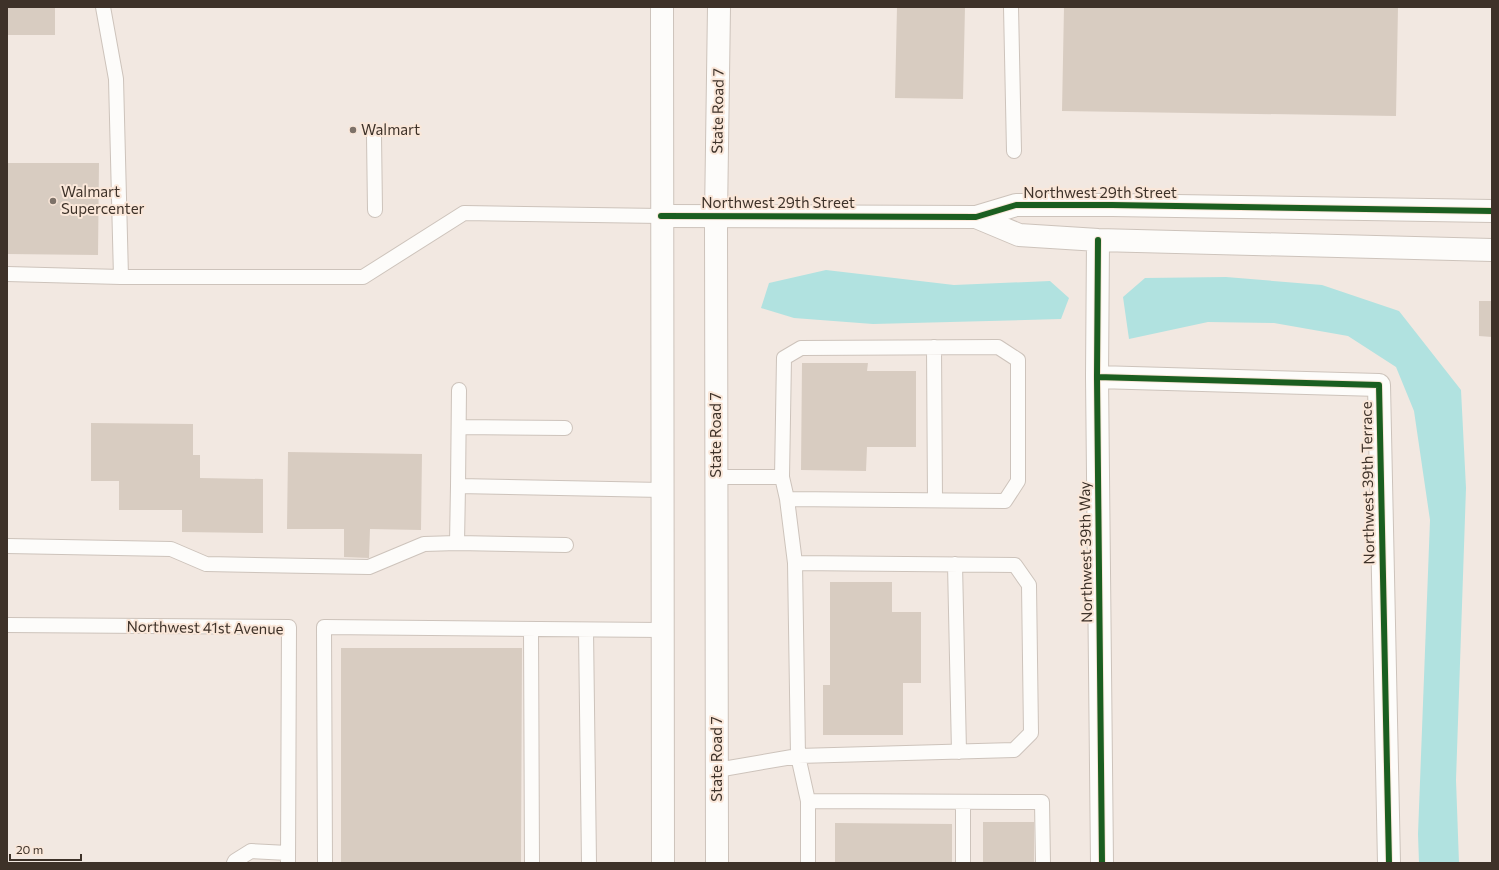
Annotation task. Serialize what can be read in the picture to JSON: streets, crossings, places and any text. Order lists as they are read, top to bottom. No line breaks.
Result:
{"streets":{"street":["State Road 7","Northwest 29th Street","Northwest 39th Terrace","Northwest 39th Way"],"lane":["Northwest 41st Avenue"]},"crossings":[["State Road 7","Northwest 29th Street"],["Northwest 29th Street","Northwest 39th Way"],["Northwest 39th Terrace","Northwest 39th Way"]],"places":["Walmart","Walmart Supercenter"],"scale_bar":"20 m"}
